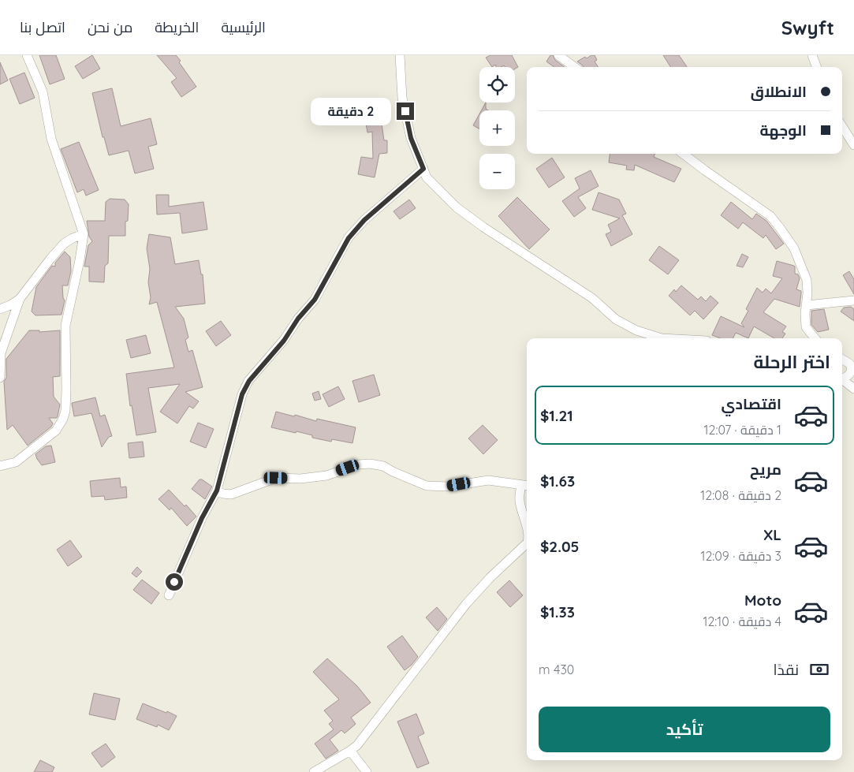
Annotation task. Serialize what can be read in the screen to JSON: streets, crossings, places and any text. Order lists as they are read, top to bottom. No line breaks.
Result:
{"page":{"header":"Swyft","nav":["الرئيسية","الخريطة","من نحن","اتصل بنا"],"map_buttons":["+","−"],"banner":["الانطلاق","الوجهة"],"bubble":"2 دقيقة","heading":"اختر الرحلة","list":[{"name":"اقتصادي","note":"1 دقيقة · 12:07","value":"$1.21"},{"name":"مريح","note":"2 دقيقة · 12:08","value":"$1.63"},{"name":"XL","note":"3 دقيقة · 12:09","value":"$2.05"},{"name":"Moto","note":"4 دقيقة · 12:10","value":"$1.33"}],"pay":["نقدًا","430 m"],"buttons":"تأكيد"}}
